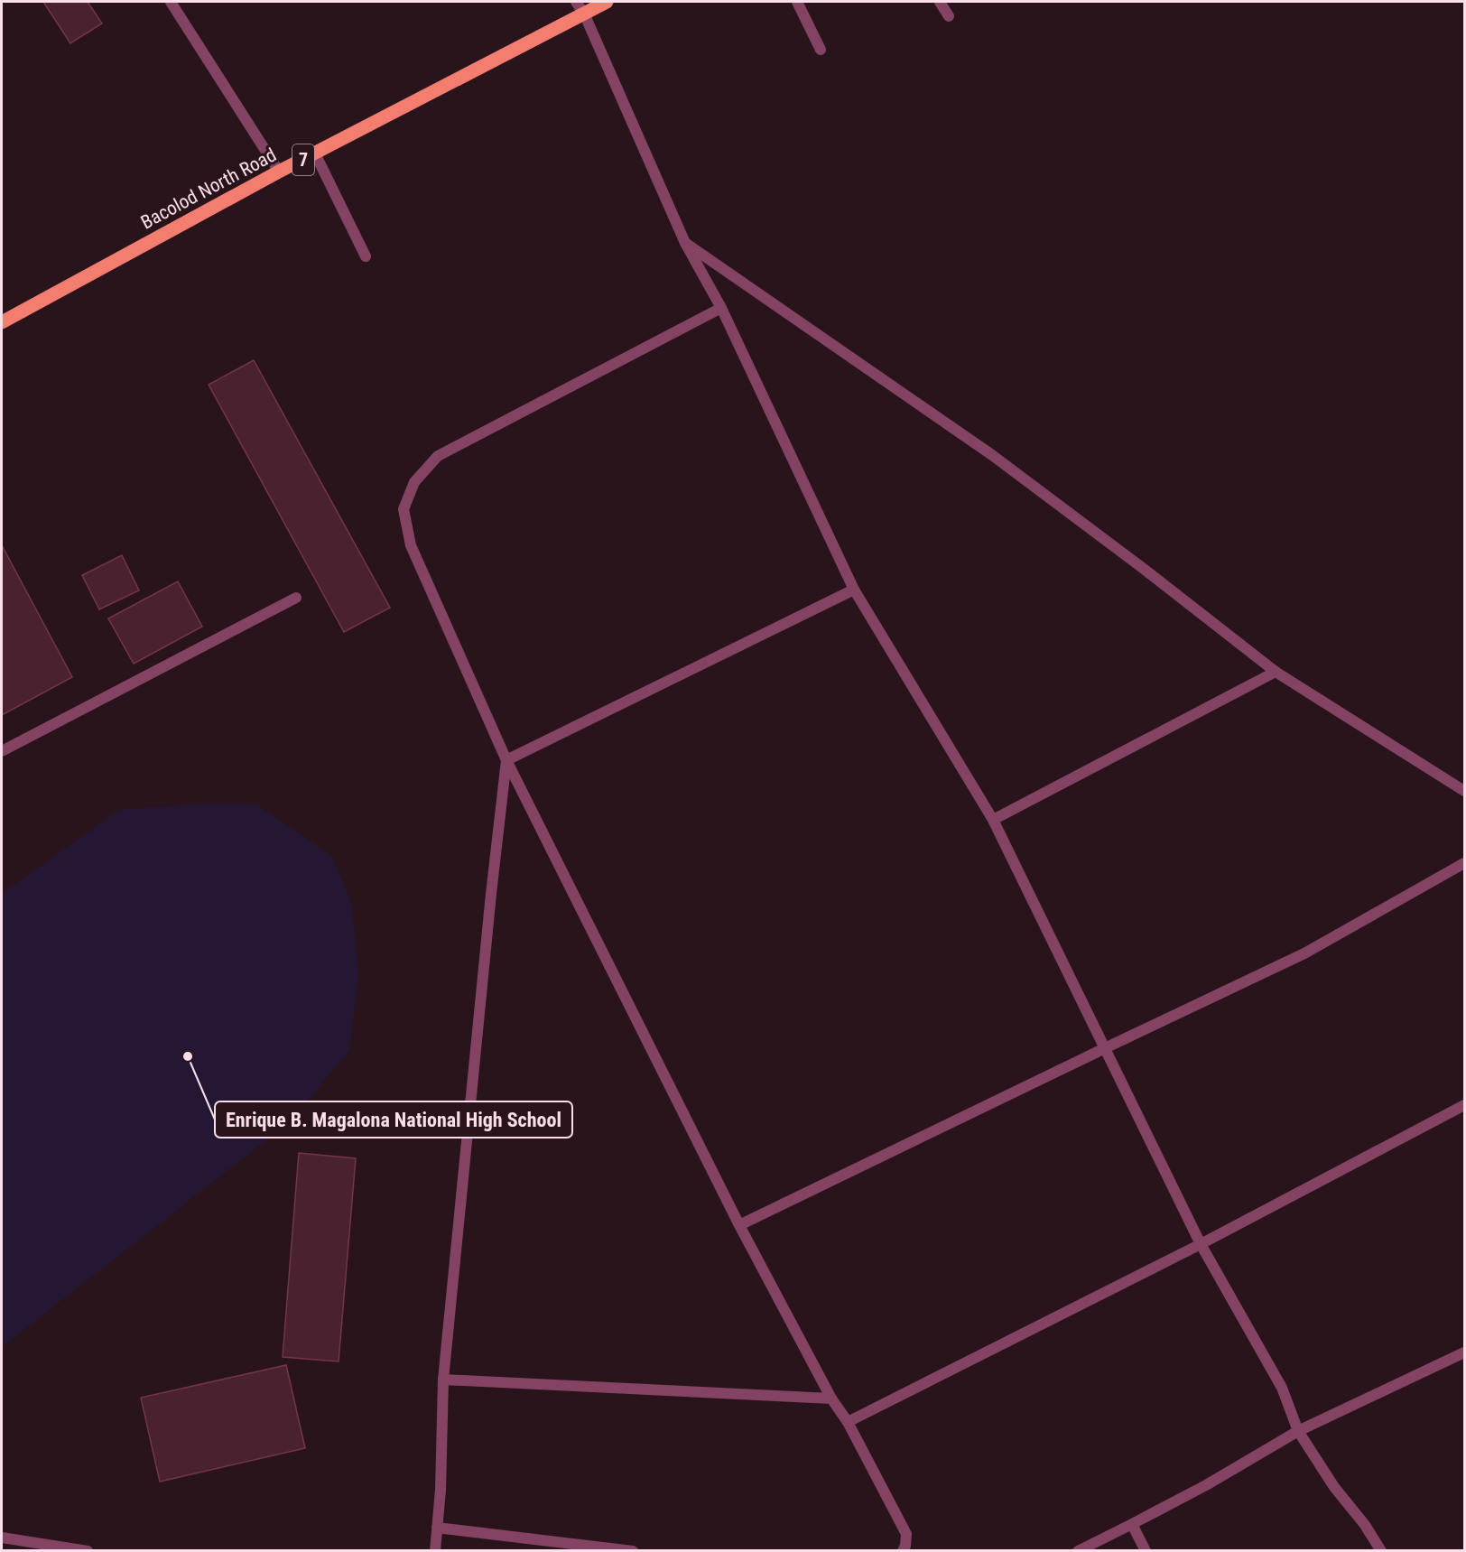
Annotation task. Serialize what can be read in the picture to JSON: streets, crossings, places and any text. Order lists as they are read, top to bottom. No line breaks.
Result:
{"streets":{"main road":["7","Bacolod North Road"]},"places":["Enrique B. Magalona National High School"]}
